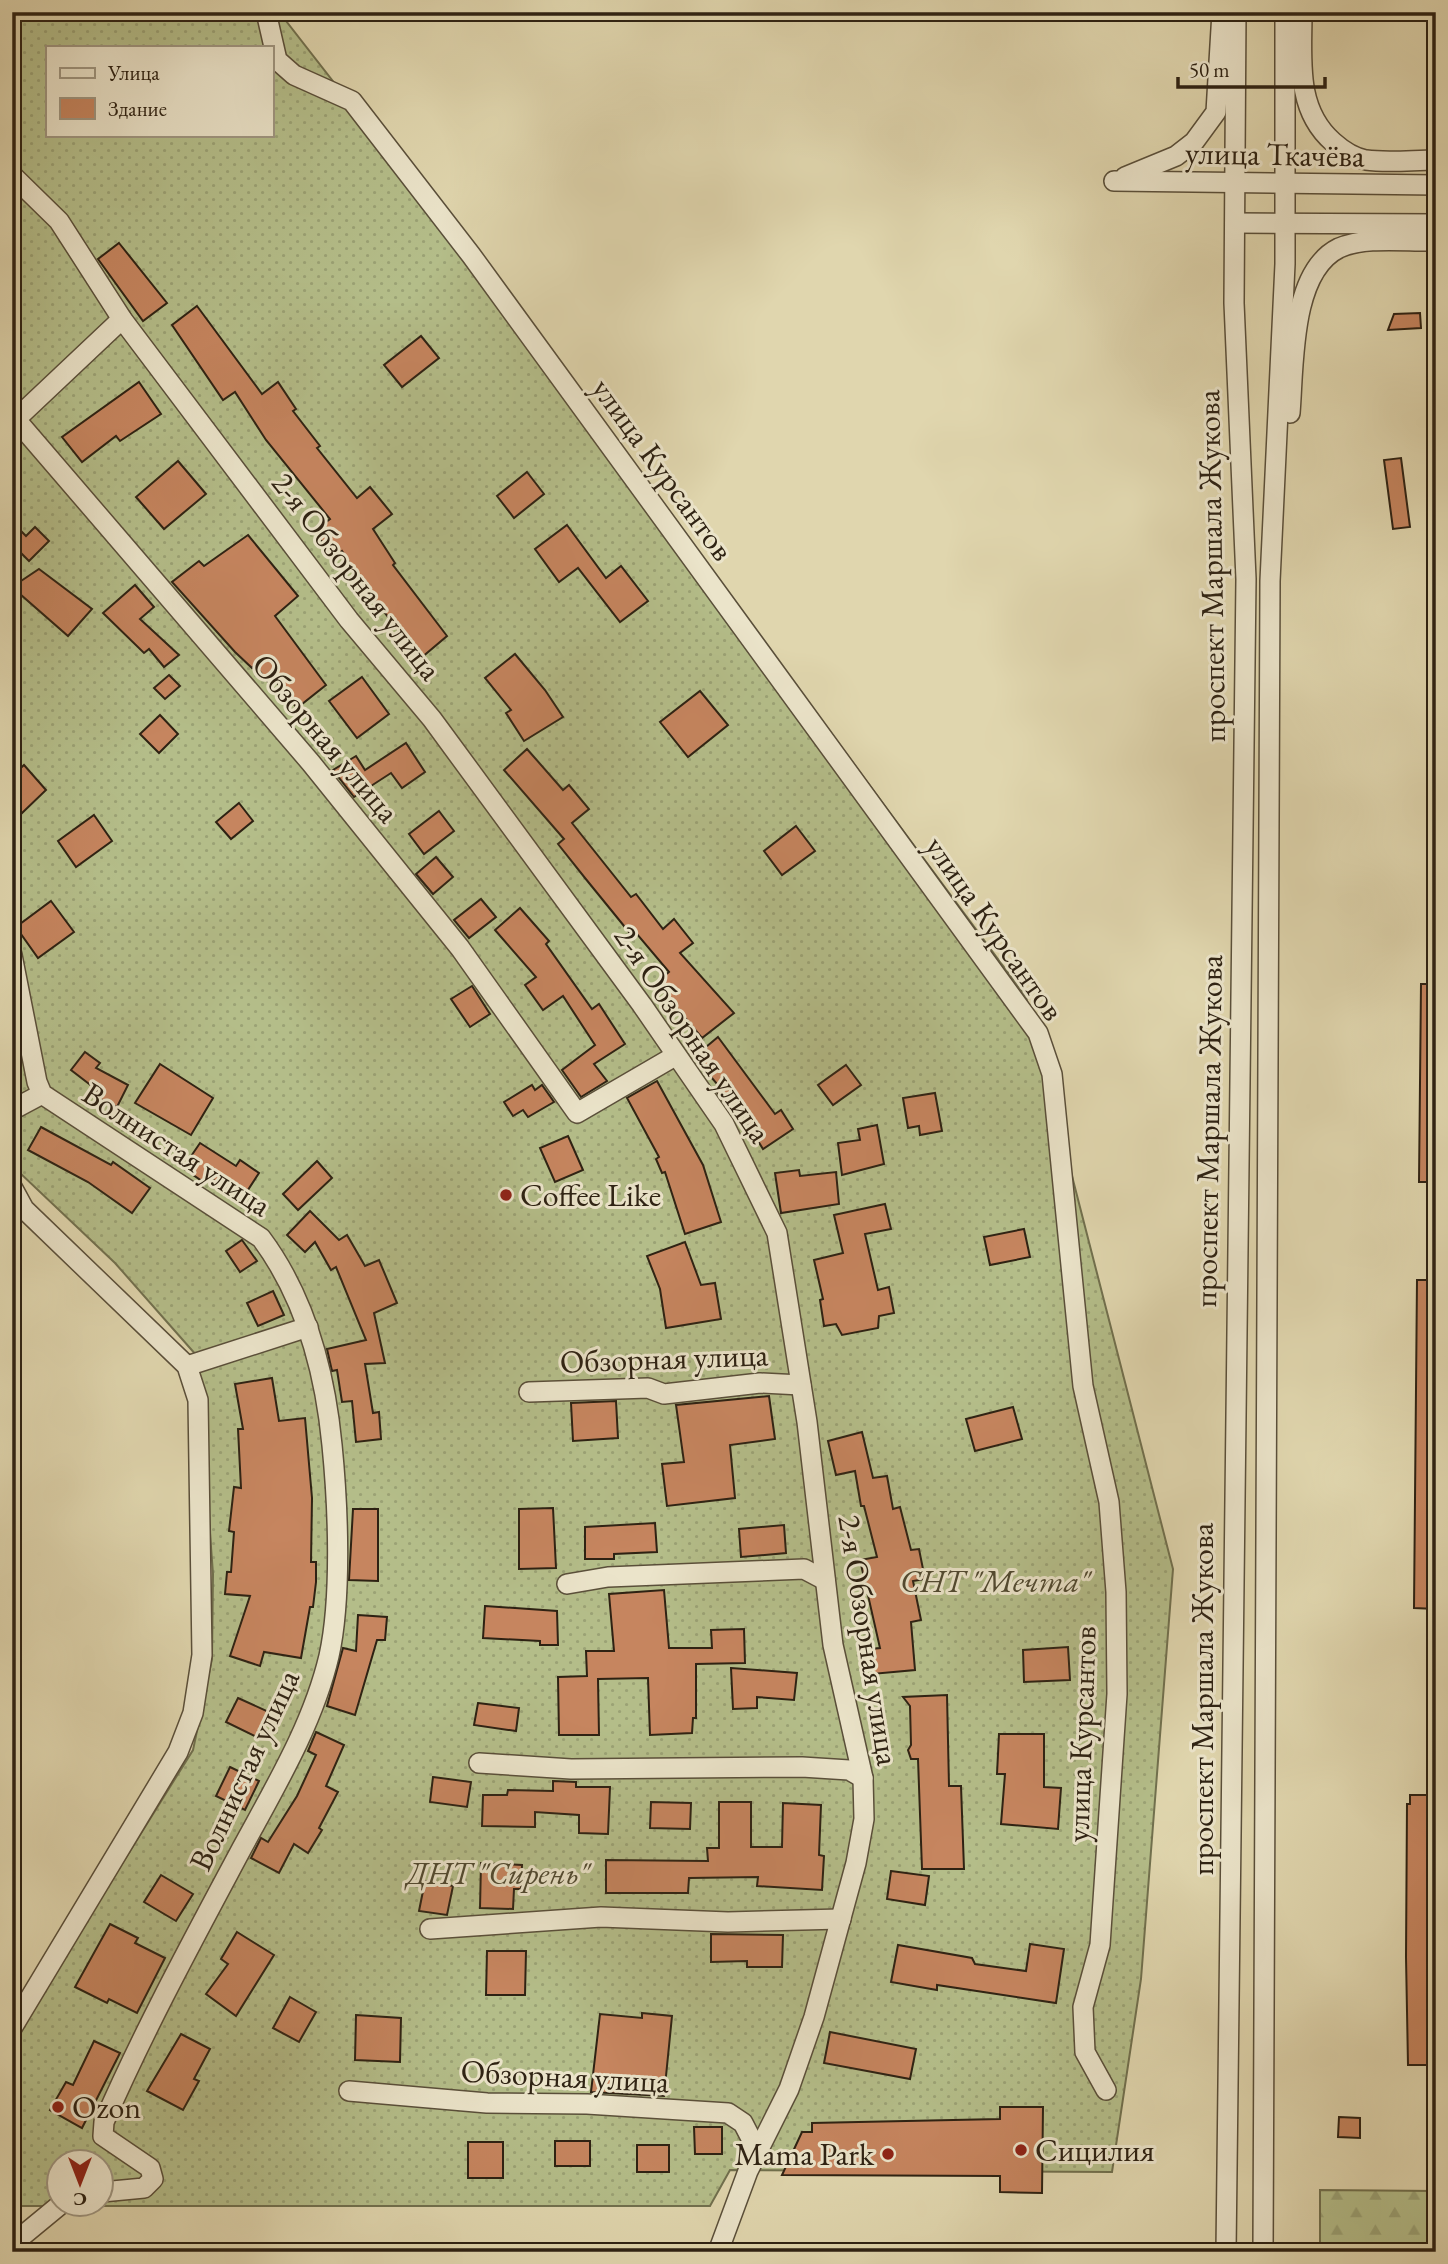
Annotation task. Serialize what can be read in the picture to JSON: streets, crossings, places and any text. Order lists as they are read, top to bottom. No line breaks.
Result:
{"streets":{"street":["улица Ткачёва","улица Курсантов","проспект Маршала Жукова","2-я Обзорная улица","Обзорная улица","Волнистая улица"]},"crossings":[["улица Ткачёва","проспект Маршала Жукова"],["2-я Обзорная улица","Обзорная улица"]],"parks":["СНТ \"Мечта\"","ДНТ \"Сирень\""],"places":["Coffee Like","Ozon","Сицилия","Mama Park"],"legend":["Улица","Здание"],"scale_bar":"50 m","north":"bottom"}
